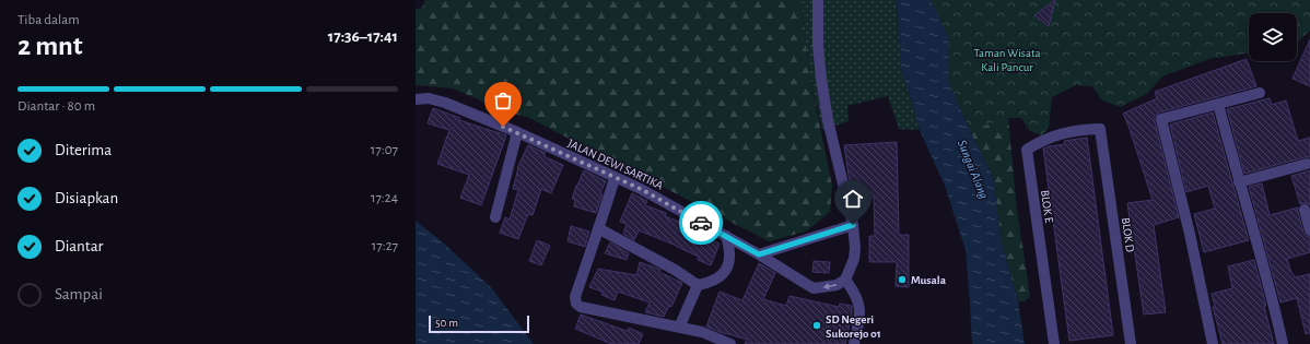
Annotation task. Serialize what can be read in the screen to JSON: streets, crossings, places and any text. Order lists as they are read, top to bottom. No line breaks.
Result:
{"streets":{"street":["JALAN DEWI SARTIKA","BLOK E","BLOK D"]},"crossings":[["BLOK E","BLOK D"]],"water":["Sungai Alang"],"parks":["Taman Wisata Kali Pancur"],"places":["Musala","SD Negeri Sukorejo 01"],"scale_bar":"50 m","page":{"heading":["2 mnt","Tiba dalam","17:36–17:41"],"bar":"Diantar · 80 m","list":[["Diterima","17:07"],["Disiapkan","17:24"],["Diantar","17:27"],"Sampai"],"scale":"50 m"}}
